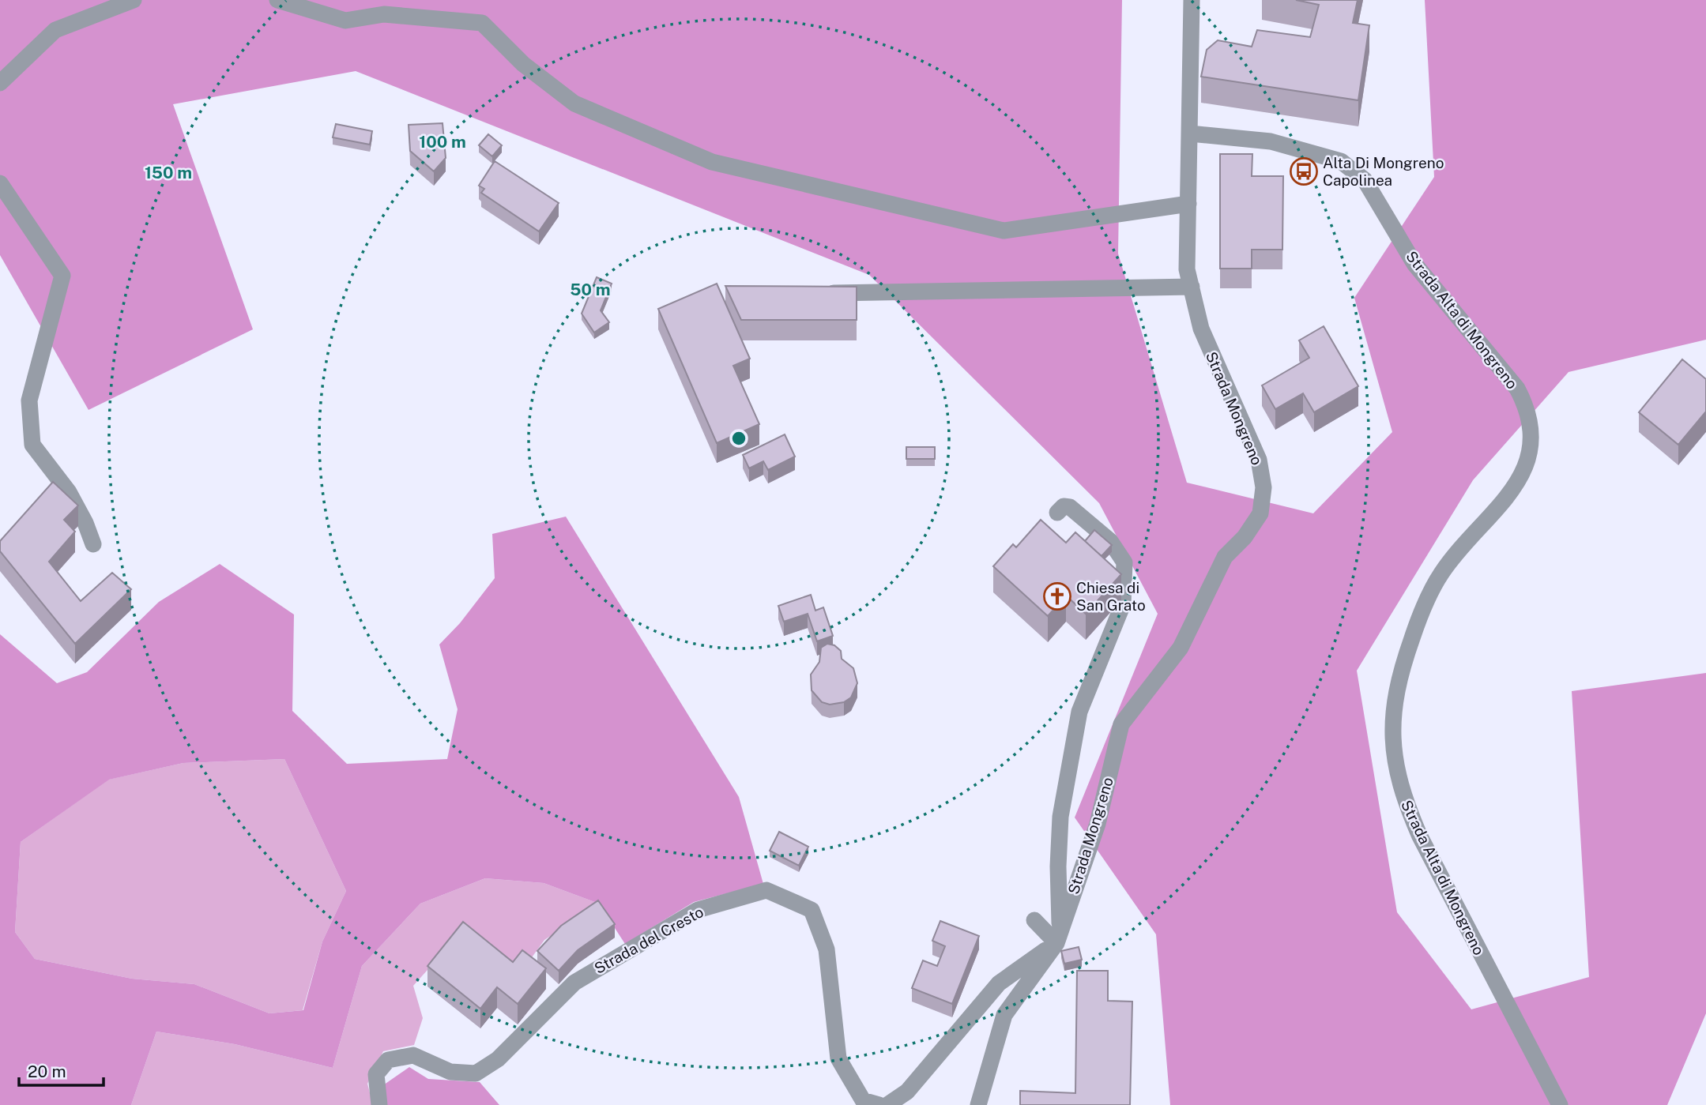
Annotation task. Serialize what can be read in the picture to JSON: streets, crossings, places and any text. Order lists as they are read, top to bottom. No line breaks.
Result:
{"streets":{"street":["Strada Alta di Mongreno","Strada Mongreno","Strada del Cresto"]},"crossings":[["Strada Alta di Mongreno","Strada Mongreno"]],"places":{"bus stop":["Alta Di Mongreno Capolinea"],"church":["Chiesa di San Grato"]},"scale_bar":"20 m","rings":["100 m","150 m","50 m"]}
